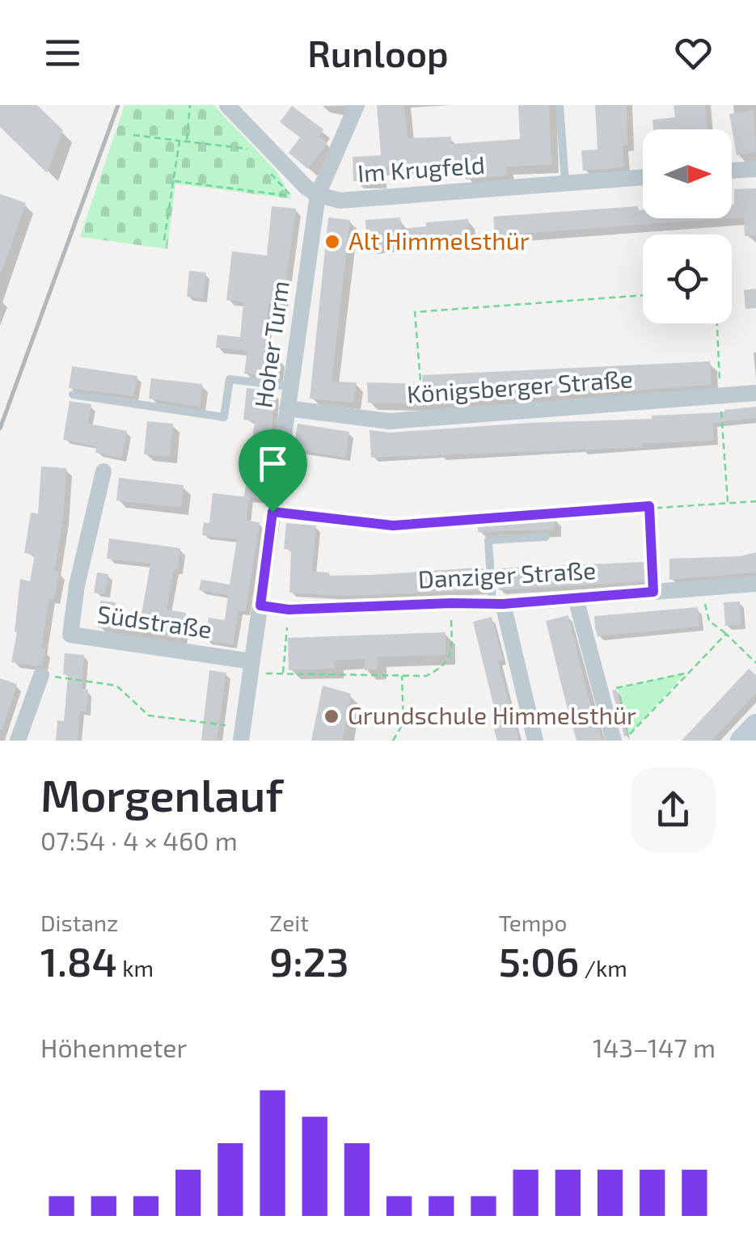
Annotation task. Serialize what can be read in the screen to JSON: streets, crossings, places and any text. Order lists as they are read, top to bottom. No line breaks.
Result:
{"streets":{"street":["Im Krugfeld","Hoher Turm","Königsberger Straße","Danziger Straße","Südstraße"]},"crossings":[["Im Krugfeld","Hoher Turm"],["Hoher Turm","Königsberger Straße"],["Hoher Turm","Danziger Straße"],["Hoher Turm","Südstraße"]],"places":["Alt Himmelsthür","Grundschule Himmelsthür"],"north":"right","page":{"header":"Runloop","heading":["Morgenlauf","07:54 · 4 × 460 m"],"stats":[["Distanz","1.84 km"],["Zeit","9:23"],["Tempo","5:06 /km"]],"chart":["Höhenmeter","143–147 m"]}}
